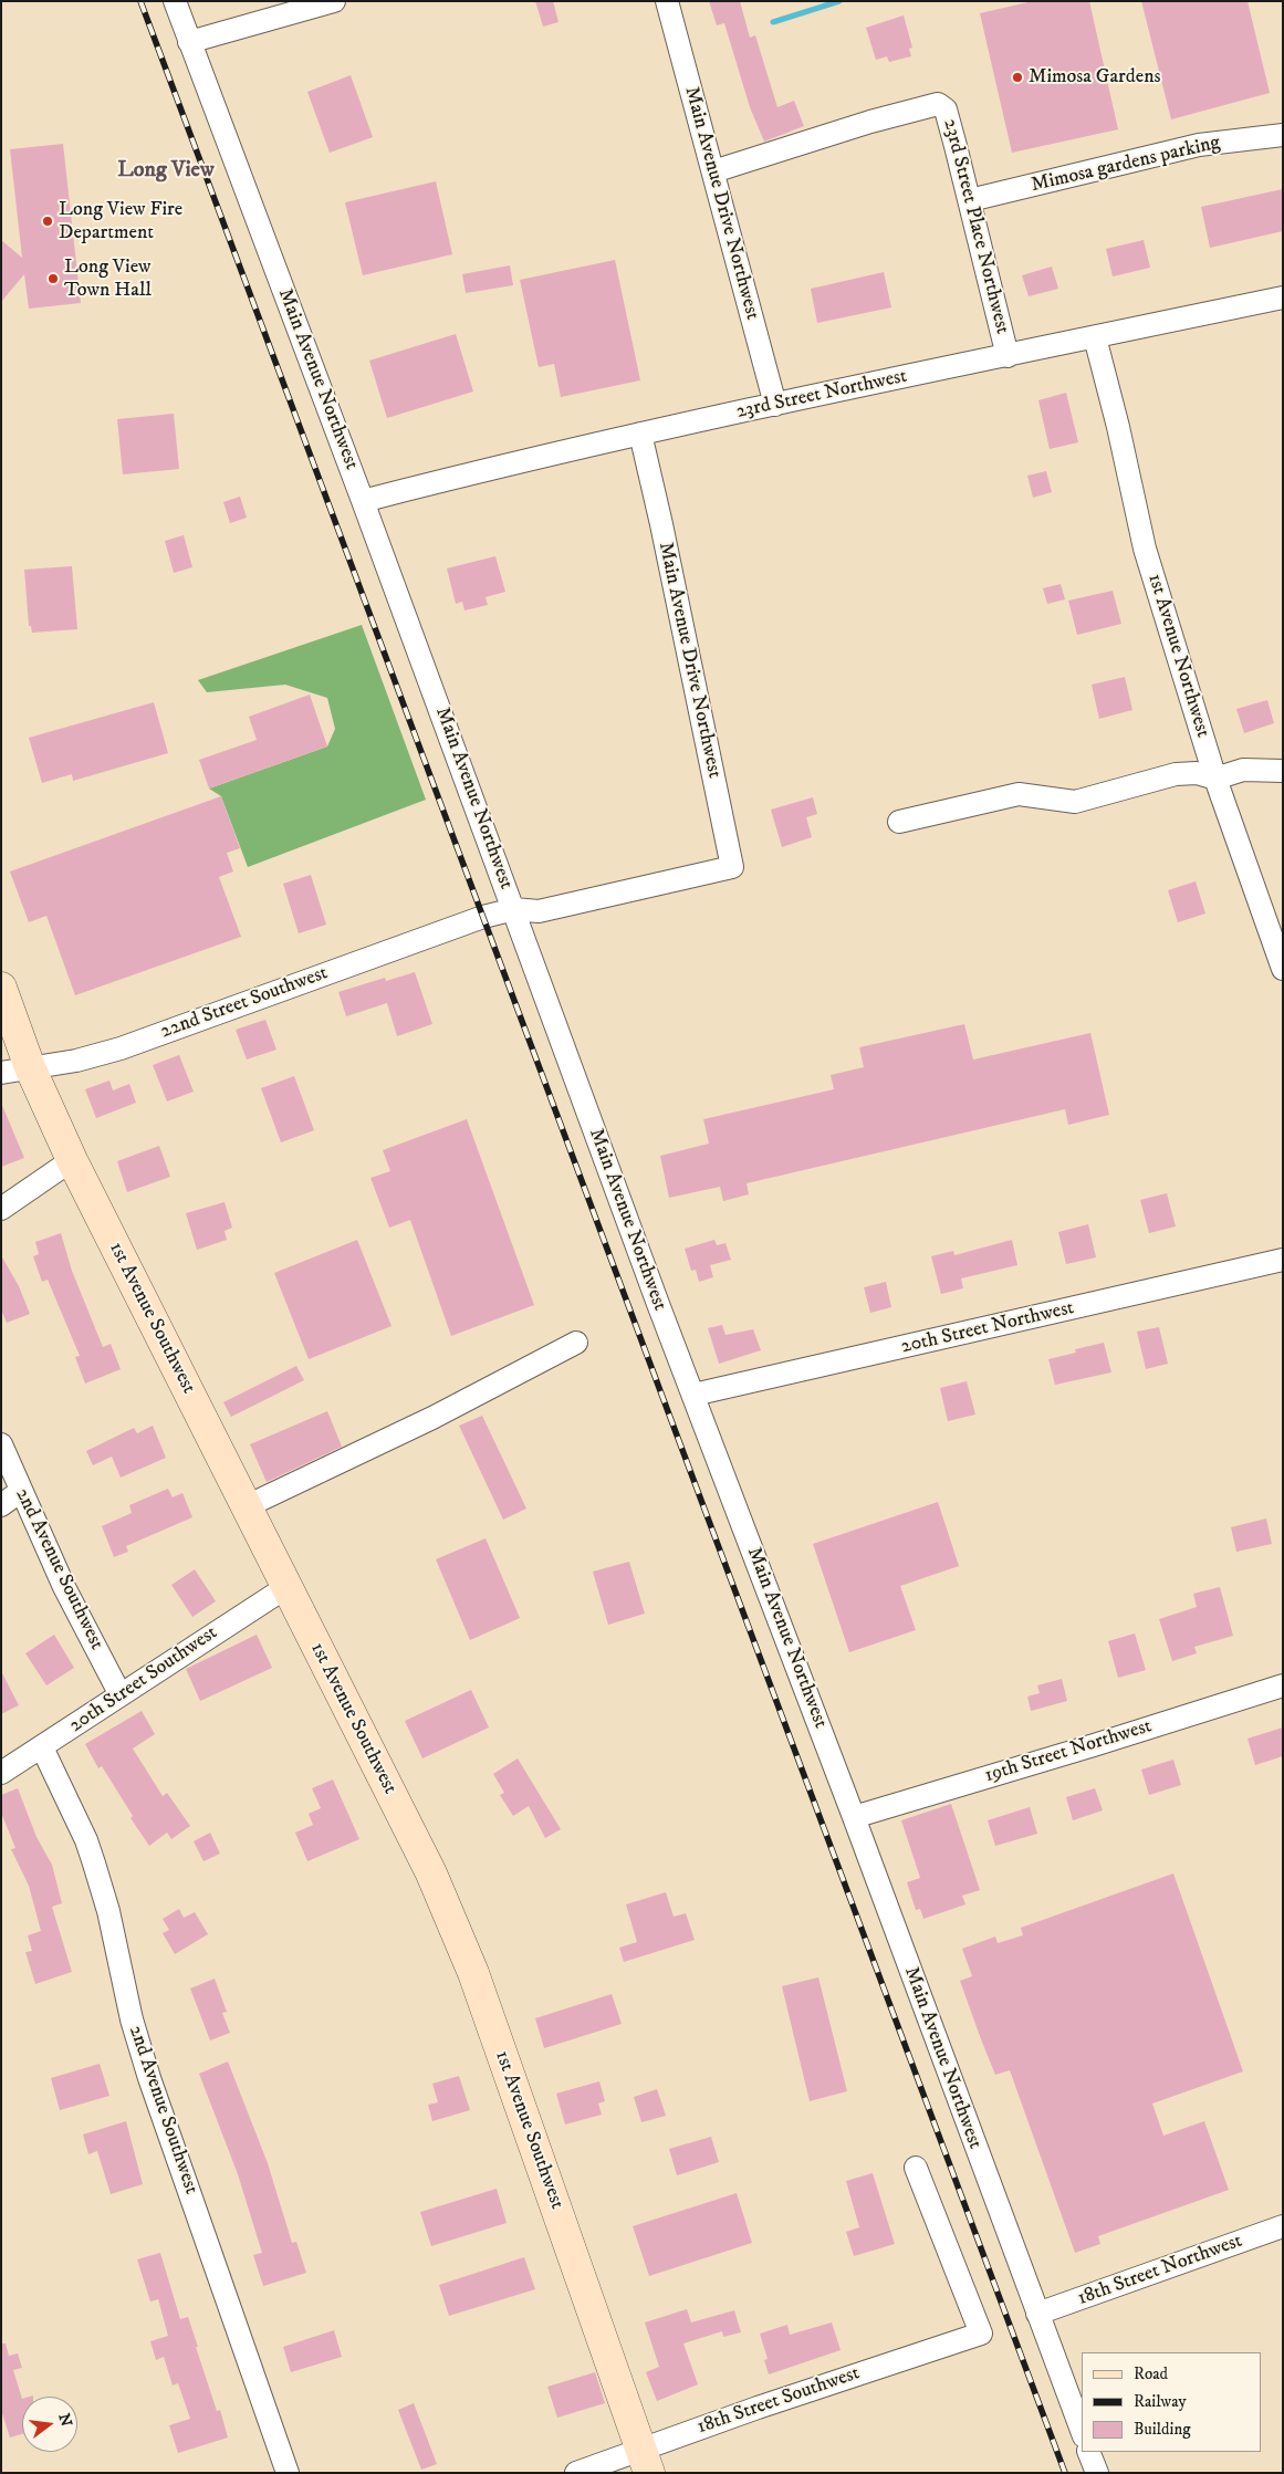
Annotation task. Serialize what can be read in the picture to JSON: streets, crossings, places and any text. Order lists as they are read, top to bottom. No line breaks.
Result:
{"streets":{"main road":["1st Avenue Southwest"],"street":["Mimosa gardens parking","Main Avenue Drive Northwest","23rd Street Place Northwest","Main Avenue Northwest","23rd Street Northwest","1st Avenue Northwest","22nd Street Southwest","20th Street Northwest","2nd Avenue Southwest","20th Street Southwest","19th Street Northwest","18th Street Northwest","18th Street Southwest"]},"crossings":[["Mimosa gardens parking","23rd Street Place Northwest"],["Main Avenue Drive Northwest","23rd Street Place Northwest"],["Main Avenue Drive Northwest","23rd Street Northwest"],["Main Avenue Drive Northwest","22nd Street Southwest"],["23rd Street Place Northwest","23rd Street Northwest"],["Main Avenue Northwest","23rd Street Northwest"],["Main Avenue Northwest","22nd Street Southwest"],["Main Avenue Northwest","20th Street Northwest"],["Main Avenue Northwest","19th Street Northwest"],["Main Avenue Northwest","18th Street Northwest"],["23rd Street Northwest","1st Avenue Northwest"],["22nd Street Southwest","1st Avenue Southwest"],["1st Avenue Southwest","20th Street Southwest"],["1st Avenue Southwest","18th Street Southwest"],["2nd Avenue Southwest","20th Street Southwest"]],"districts":["Long View"],"places":["Mimosa Gardens","Long View Fire Department","Long View Town Hall"],"legend":["Road","Railway","Building"],"north":"right"}
